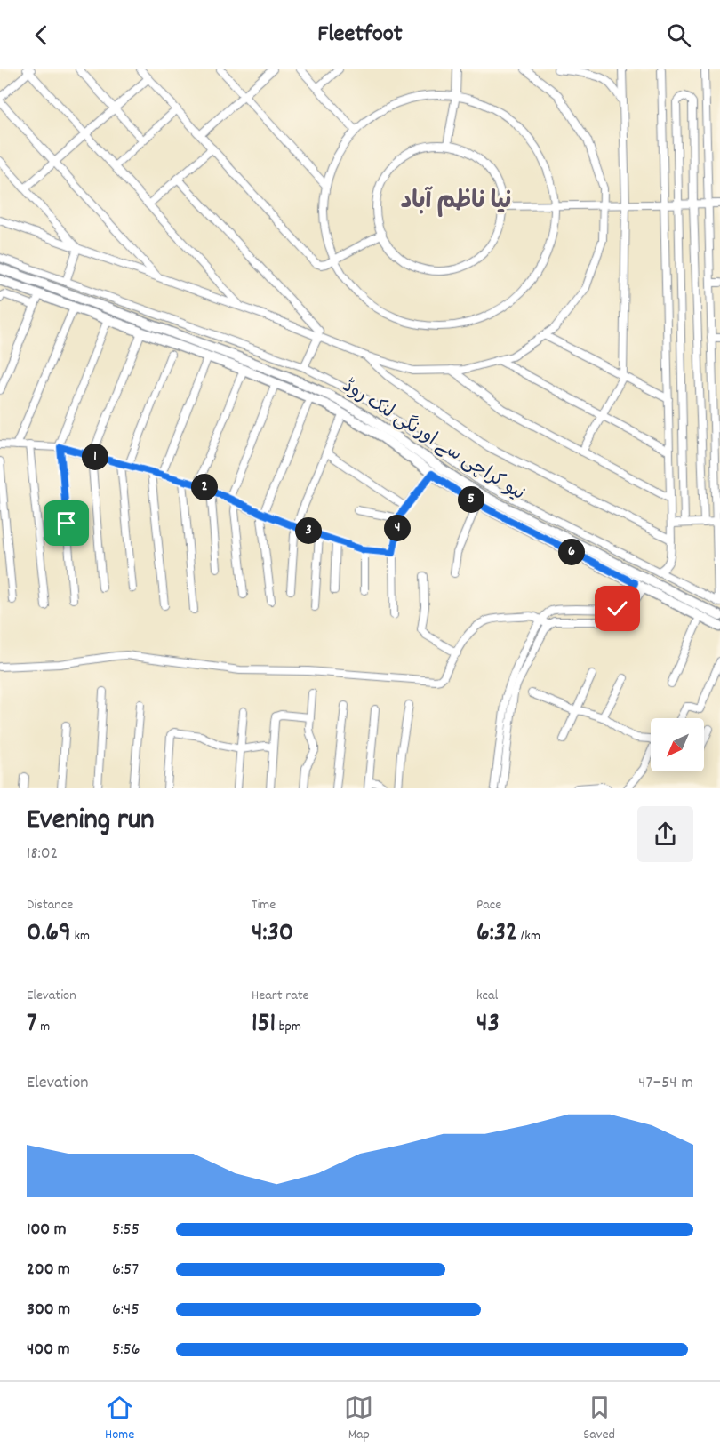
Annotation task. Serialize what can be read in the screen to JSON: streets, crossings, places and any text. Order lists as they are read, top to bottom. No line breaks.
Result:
{"streets":{"street":["نیو کراچی سے اورنگی لنک روڈ"]},"districts":["نیا ناظم آباد"],"north":"bottom left","page":{"header":"Fleetfoot","pins":["1","2","5","4","3","6"],"heading":["Evening run","18:02"],"stats":[["Distance","0.69 km"],["Time","4:30"],["Pace","6:32 /km"],["Elevation","7 m"],["Heart rate","151 bpm"],["kcal","43"]],"chart":["Elevation","47–54 m"],"list":[{"name":"100 m","note":"5:55"},{"name":"200 m","note":"6:57"},{"name":"300 m","note":"6:45"},{"name":"400 m","note":"5:56"}],"tabs":["Home","Map","Saved"]}}
